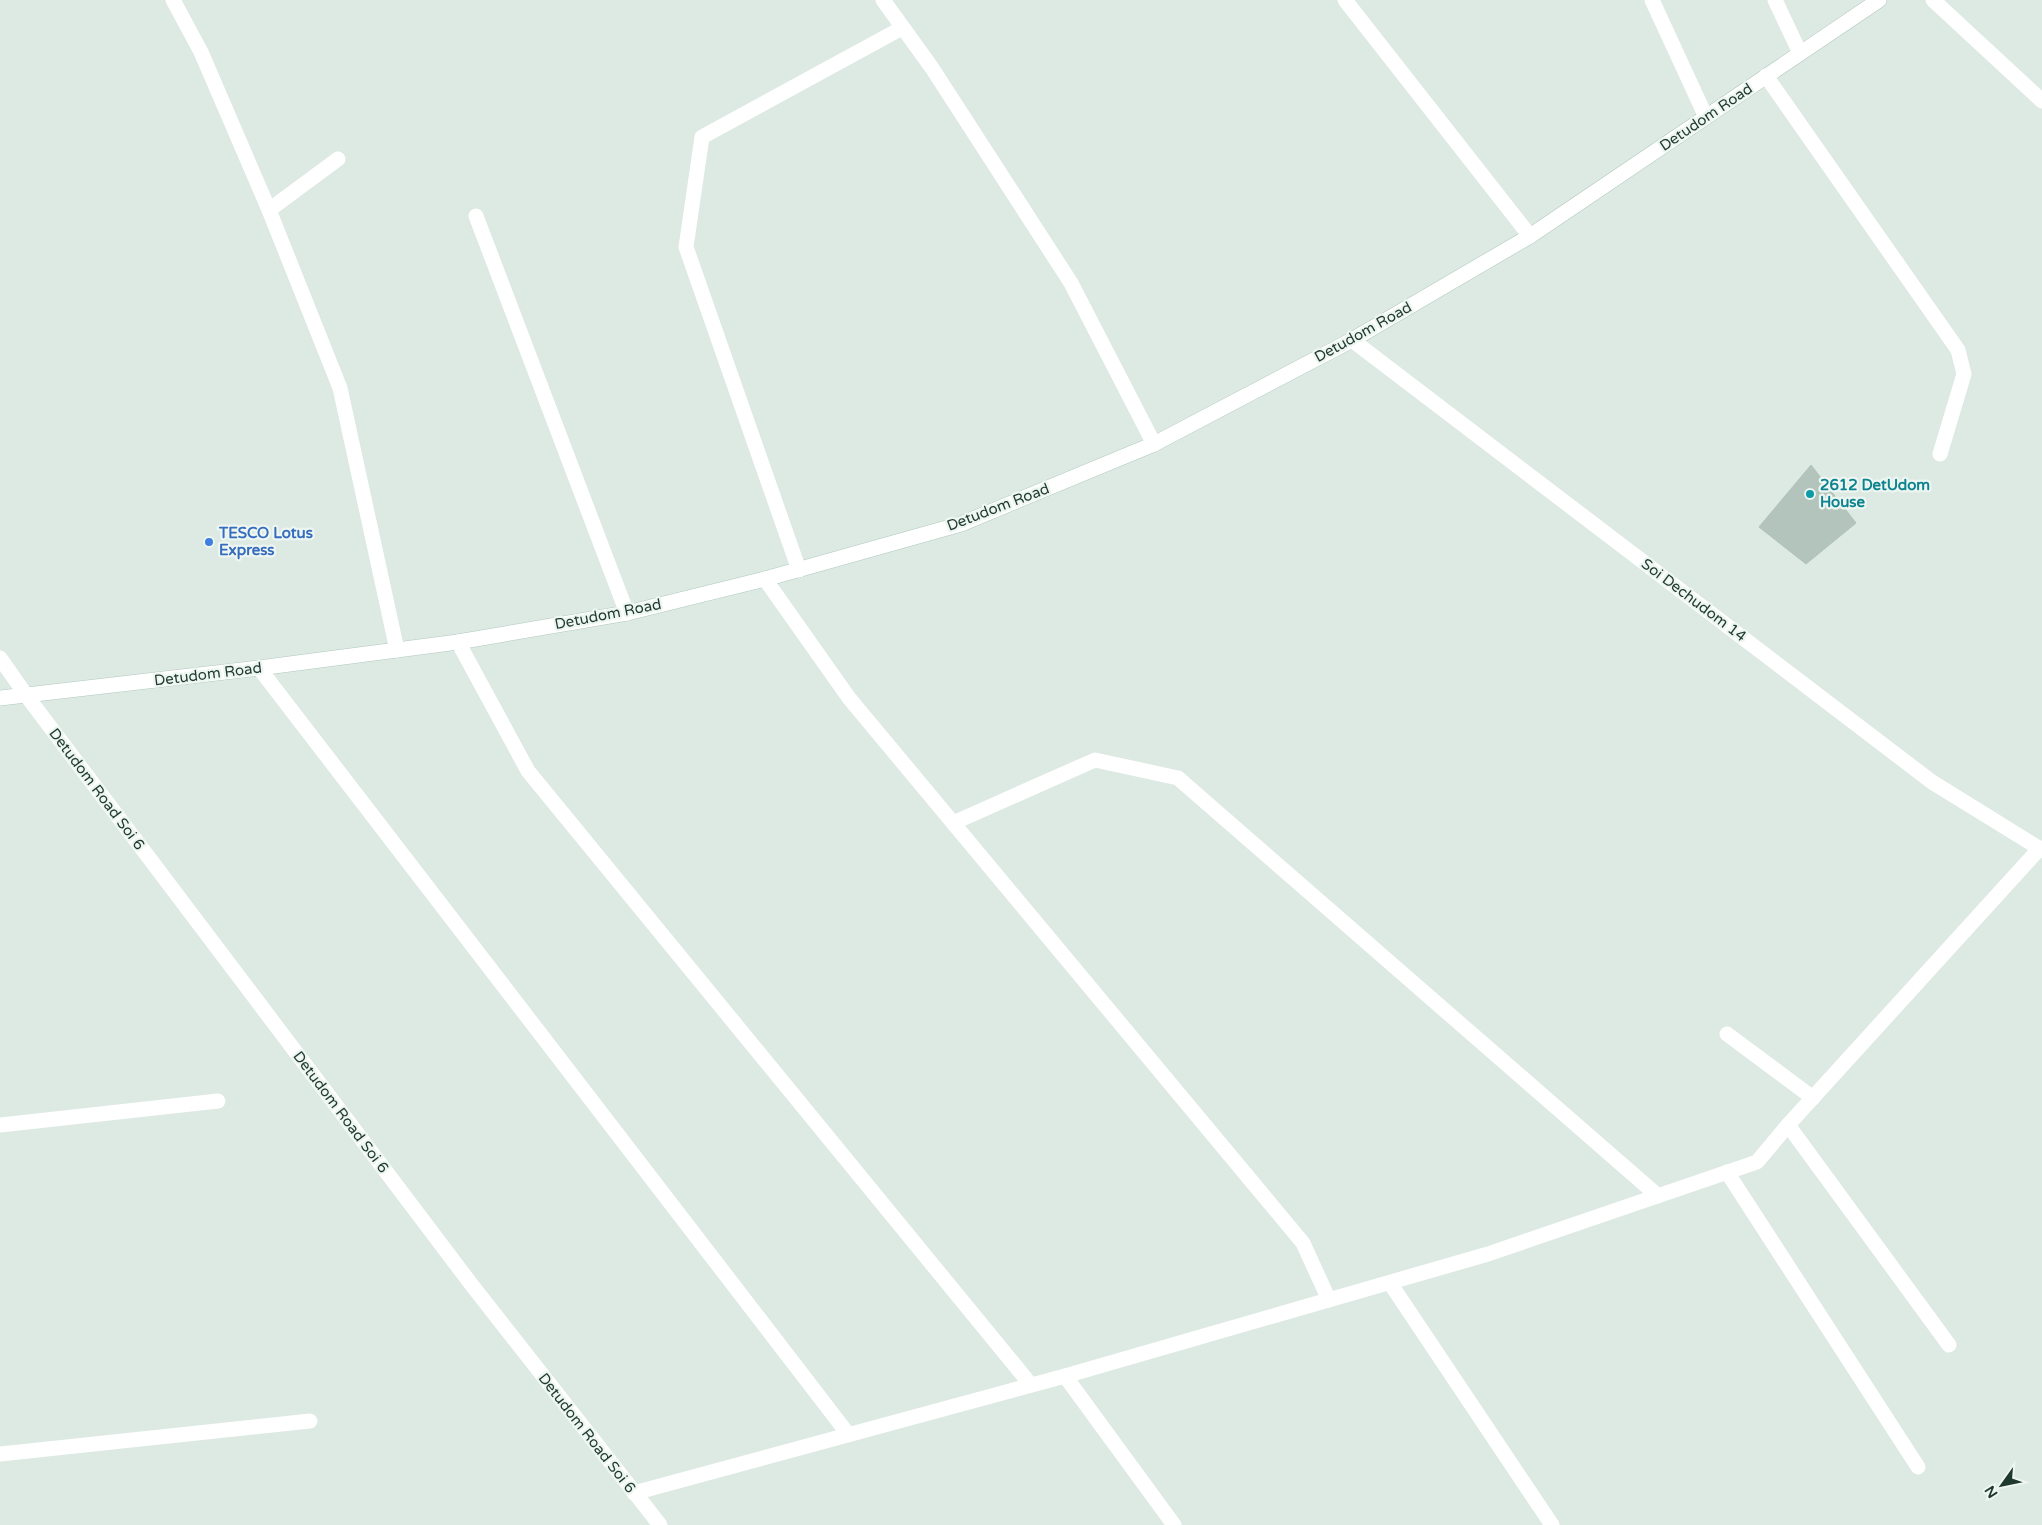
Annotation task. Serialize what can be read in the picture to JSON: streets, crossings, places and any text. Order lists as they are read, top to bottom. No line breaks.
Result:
{"streets":{"street":["Detudom Road","Soi Dechudom 14","Detudom Road Soi 6"]},"crossings":[["Detudom Road","Soi Dechudom 14"],["Detudom Road","Detudom Road Soi 6"]],"places":["2612 DetUdom House","TESCO Lotus Express"],"north":"bottom left"}
